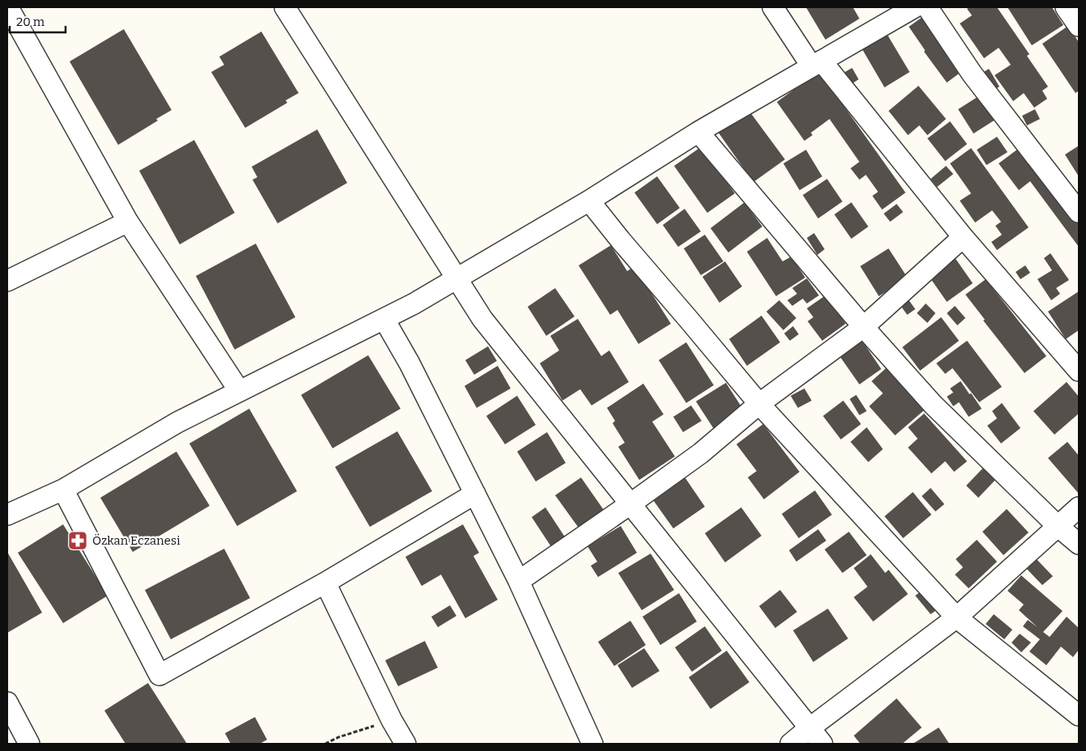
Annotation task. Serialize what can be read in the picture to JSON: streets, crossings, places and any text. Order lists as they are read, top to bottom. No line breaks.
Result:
{"places":{"pharmacy":["Özkan Eczanesi"]},"scale_bar":"20 m"}
